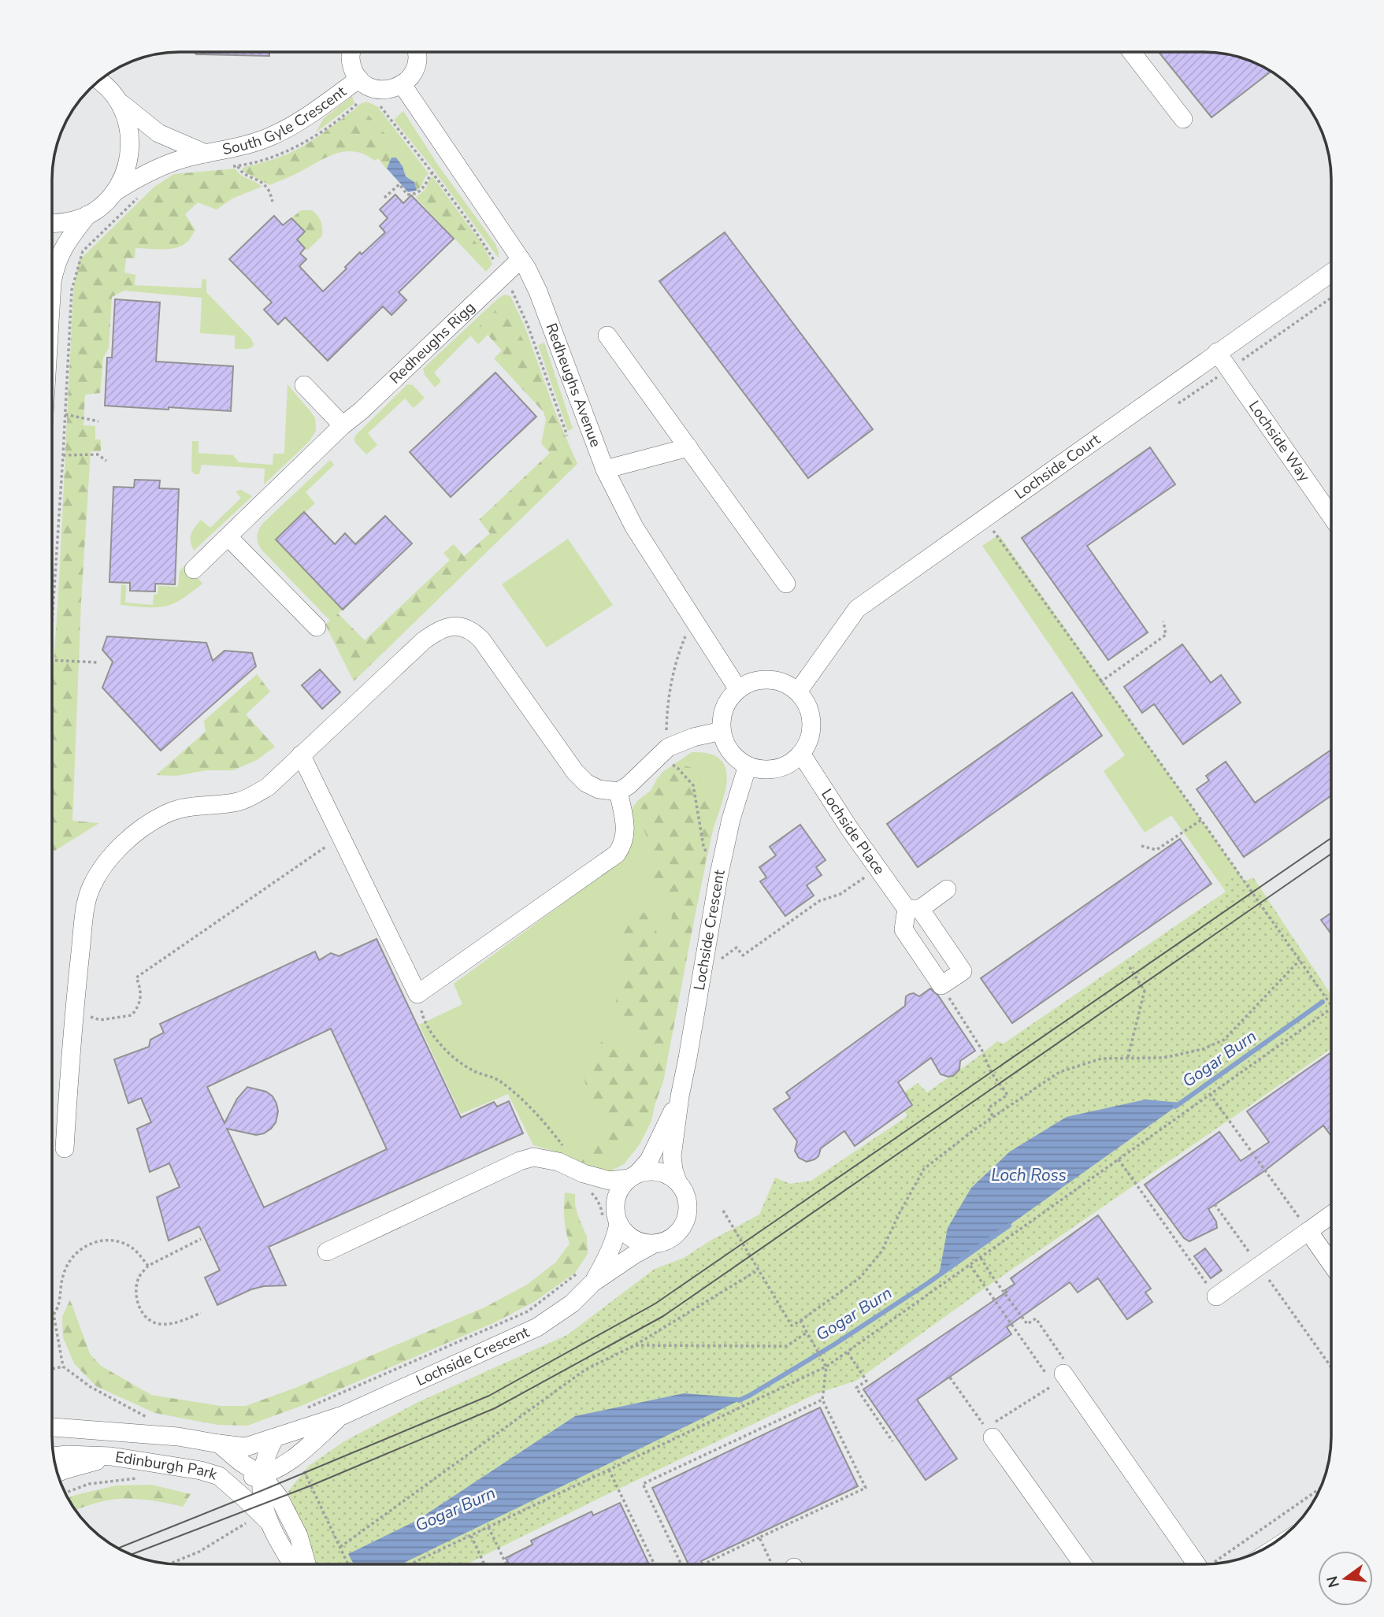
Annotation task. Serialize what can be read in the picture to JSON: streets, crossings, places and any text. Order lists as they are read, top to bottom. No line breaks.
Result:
{"streets":{"street":["South Gyle Crescent","Redheughs Rigg","Redheughs Avenue","Lochside Way","Lochside Court","Lochside Place","Lochside Crescent","Edinburgh Park"]},"crossings":[["South Gyle Crescent","Redheughs Avenue"],["Redheughs Rigg","Redheughs Avenue"],["Redheughs Avenue","Lochside Court"],["Redheughs Avenue","Lochside Place"],["Redheughs Avenue","Lochside Crescent"],["Lochside Way","Lochside Court"],["Lochside Court","Lochside Place"],["Lochside Court","Lochside Crescent"],["Lochside Place","Lochside Crescent"],["Lochside Crescent","Edinburgh Park"]],"water":["Gogar Burn","Loch Ross"],"north":"left"}
